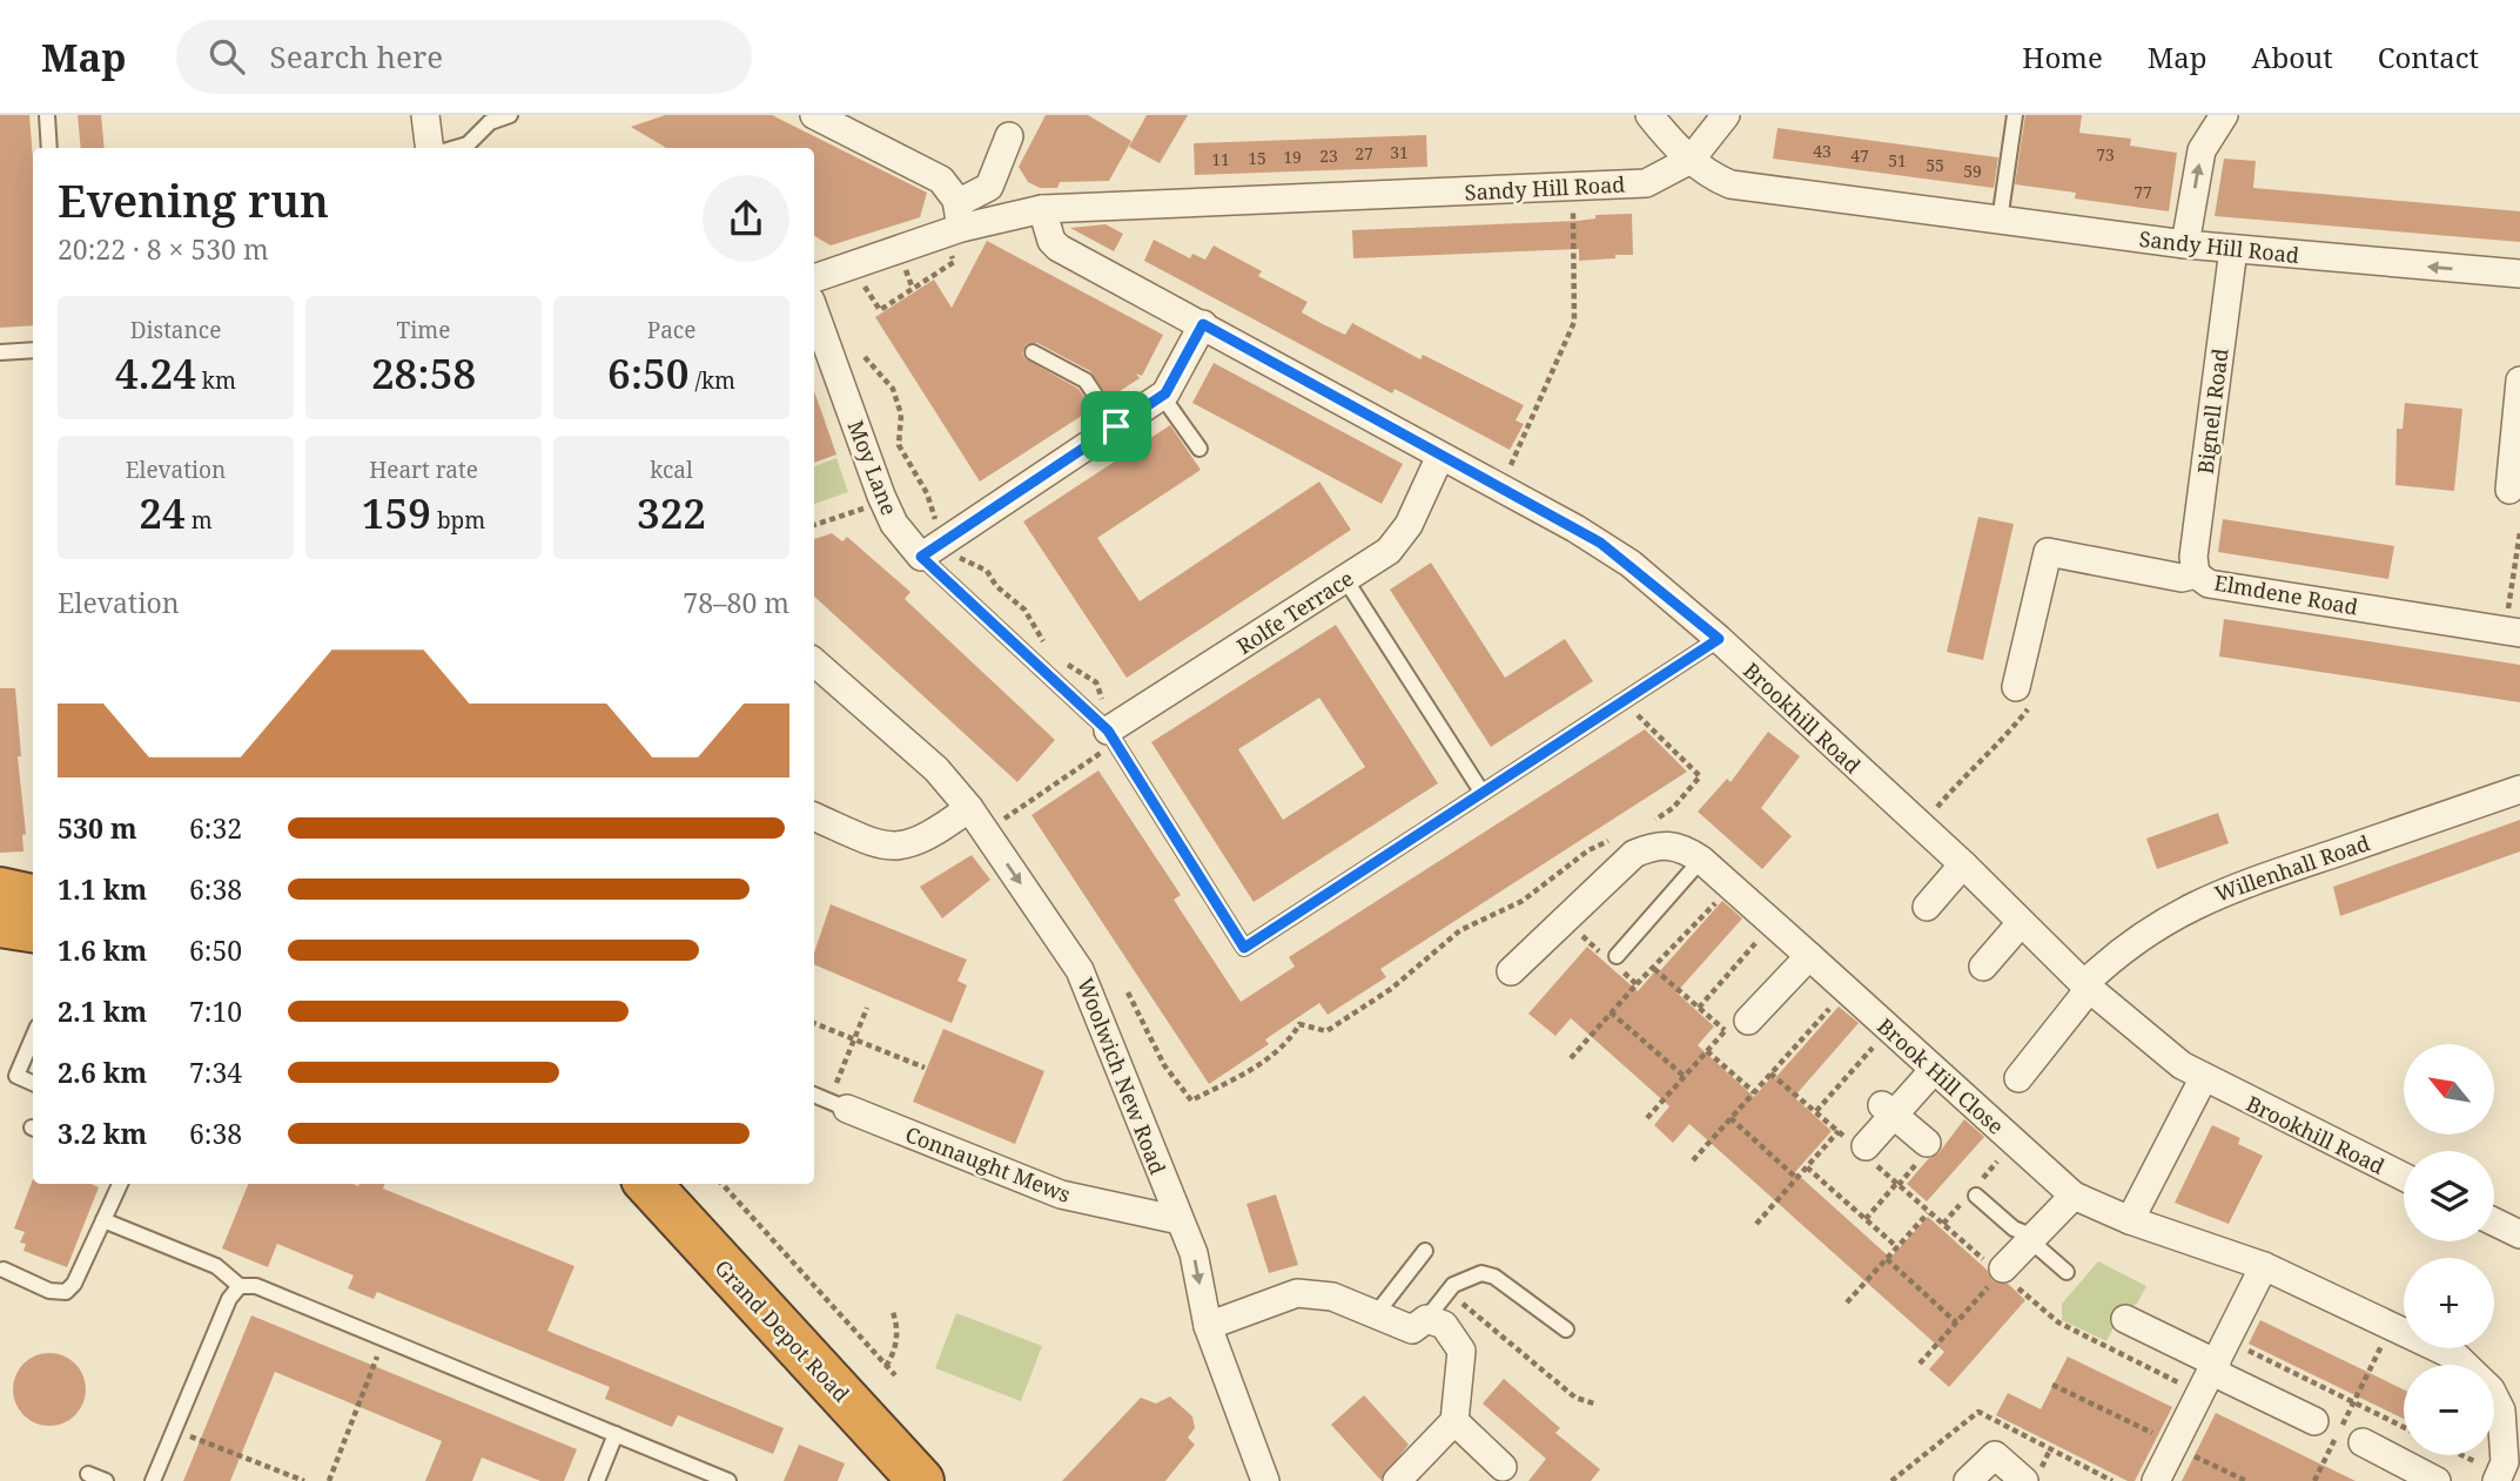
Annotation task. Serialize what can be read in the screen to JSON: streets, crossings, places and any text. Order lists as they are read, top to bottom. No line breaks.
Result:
{"streets":{"highway":["Grand Depot Road"],"street":["Sandy Hill Road","Bignell Road","Moy Lane","Elmdene Road","Rolfe Terrace","Brookhill Road","Willenhall Road","Woolwich New Road","Brook Hill Close","Connaught Mews"]},"crossings":[["Sandy Hill Road","Bignell Road"],["Sandy Hill Road","Brookhill Road"],["Bignell Road","Elmdene Road"],["Rolfe Terrace","Brookhill Road"],["Brookhill Road","Willenhall Road"],["Woolwich New Road","Connaught Mews"]],"one_way":["Woolwich New Road"],"house_numbers":["43","31","27","73","23","47","19","15","11","51","55","59","77"],"north":"top left","page":{"header":"Map","search":"Search here","nav":["Home","Map","About","Contact"],"heading":["Evening run","20:22 · 8 × 530 m"],"stats":[["Distance","4.24 km"],["Time","28:58"],["Pace","6:50 /km"],["Elevation","24 m"],["Heart rate","159 bpm"],["kcal","322"]],"chart":["Elevation","78–80 m"],"list":[{"name":"530 m","note":"6:32"},{"name":"1.1 km","note":"6:38"},{"name":"1.6 km","note":"6:50"},{"name":"2.1 km","note":"7:10"},{"name":"2.6 km","note":"7:34"},{"name":"3.2 km","note":"6:38"}],"map_buttons":["+","−"]}}
